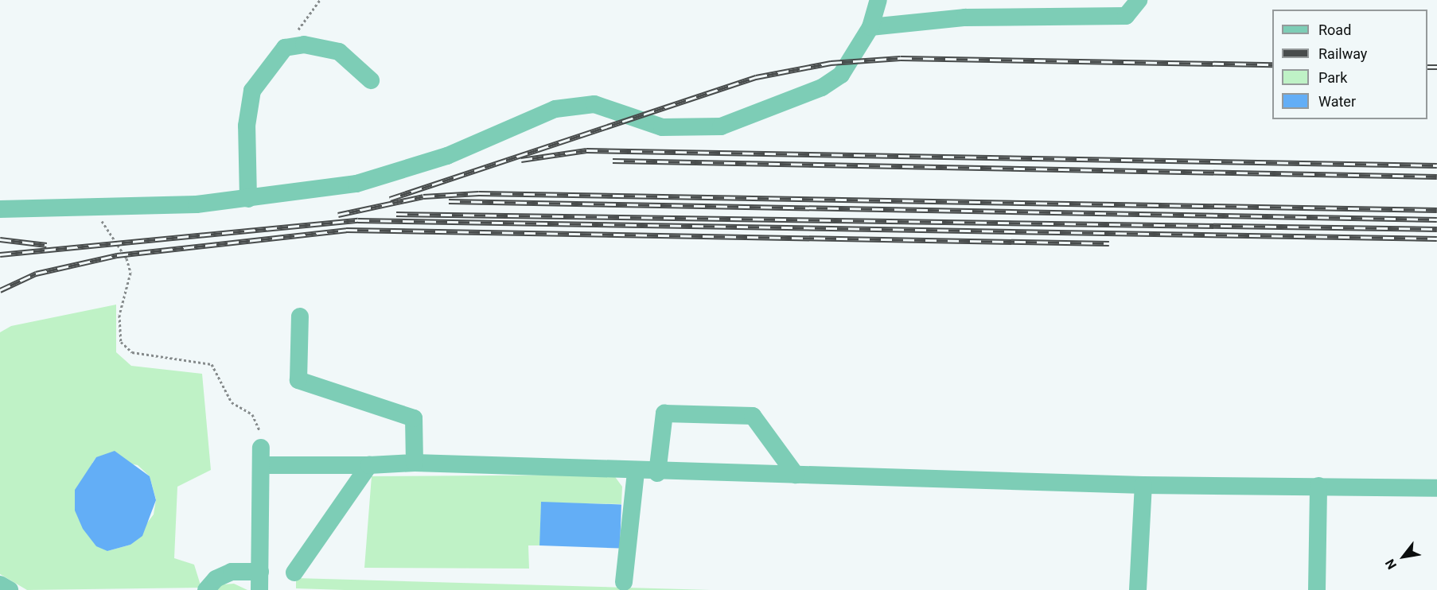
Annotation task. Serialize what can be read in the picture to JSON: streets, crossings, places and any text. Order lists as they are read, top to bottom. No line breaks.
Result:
{"legend":["Road","Railway","Park","Water"],"north":"bottom left"}
